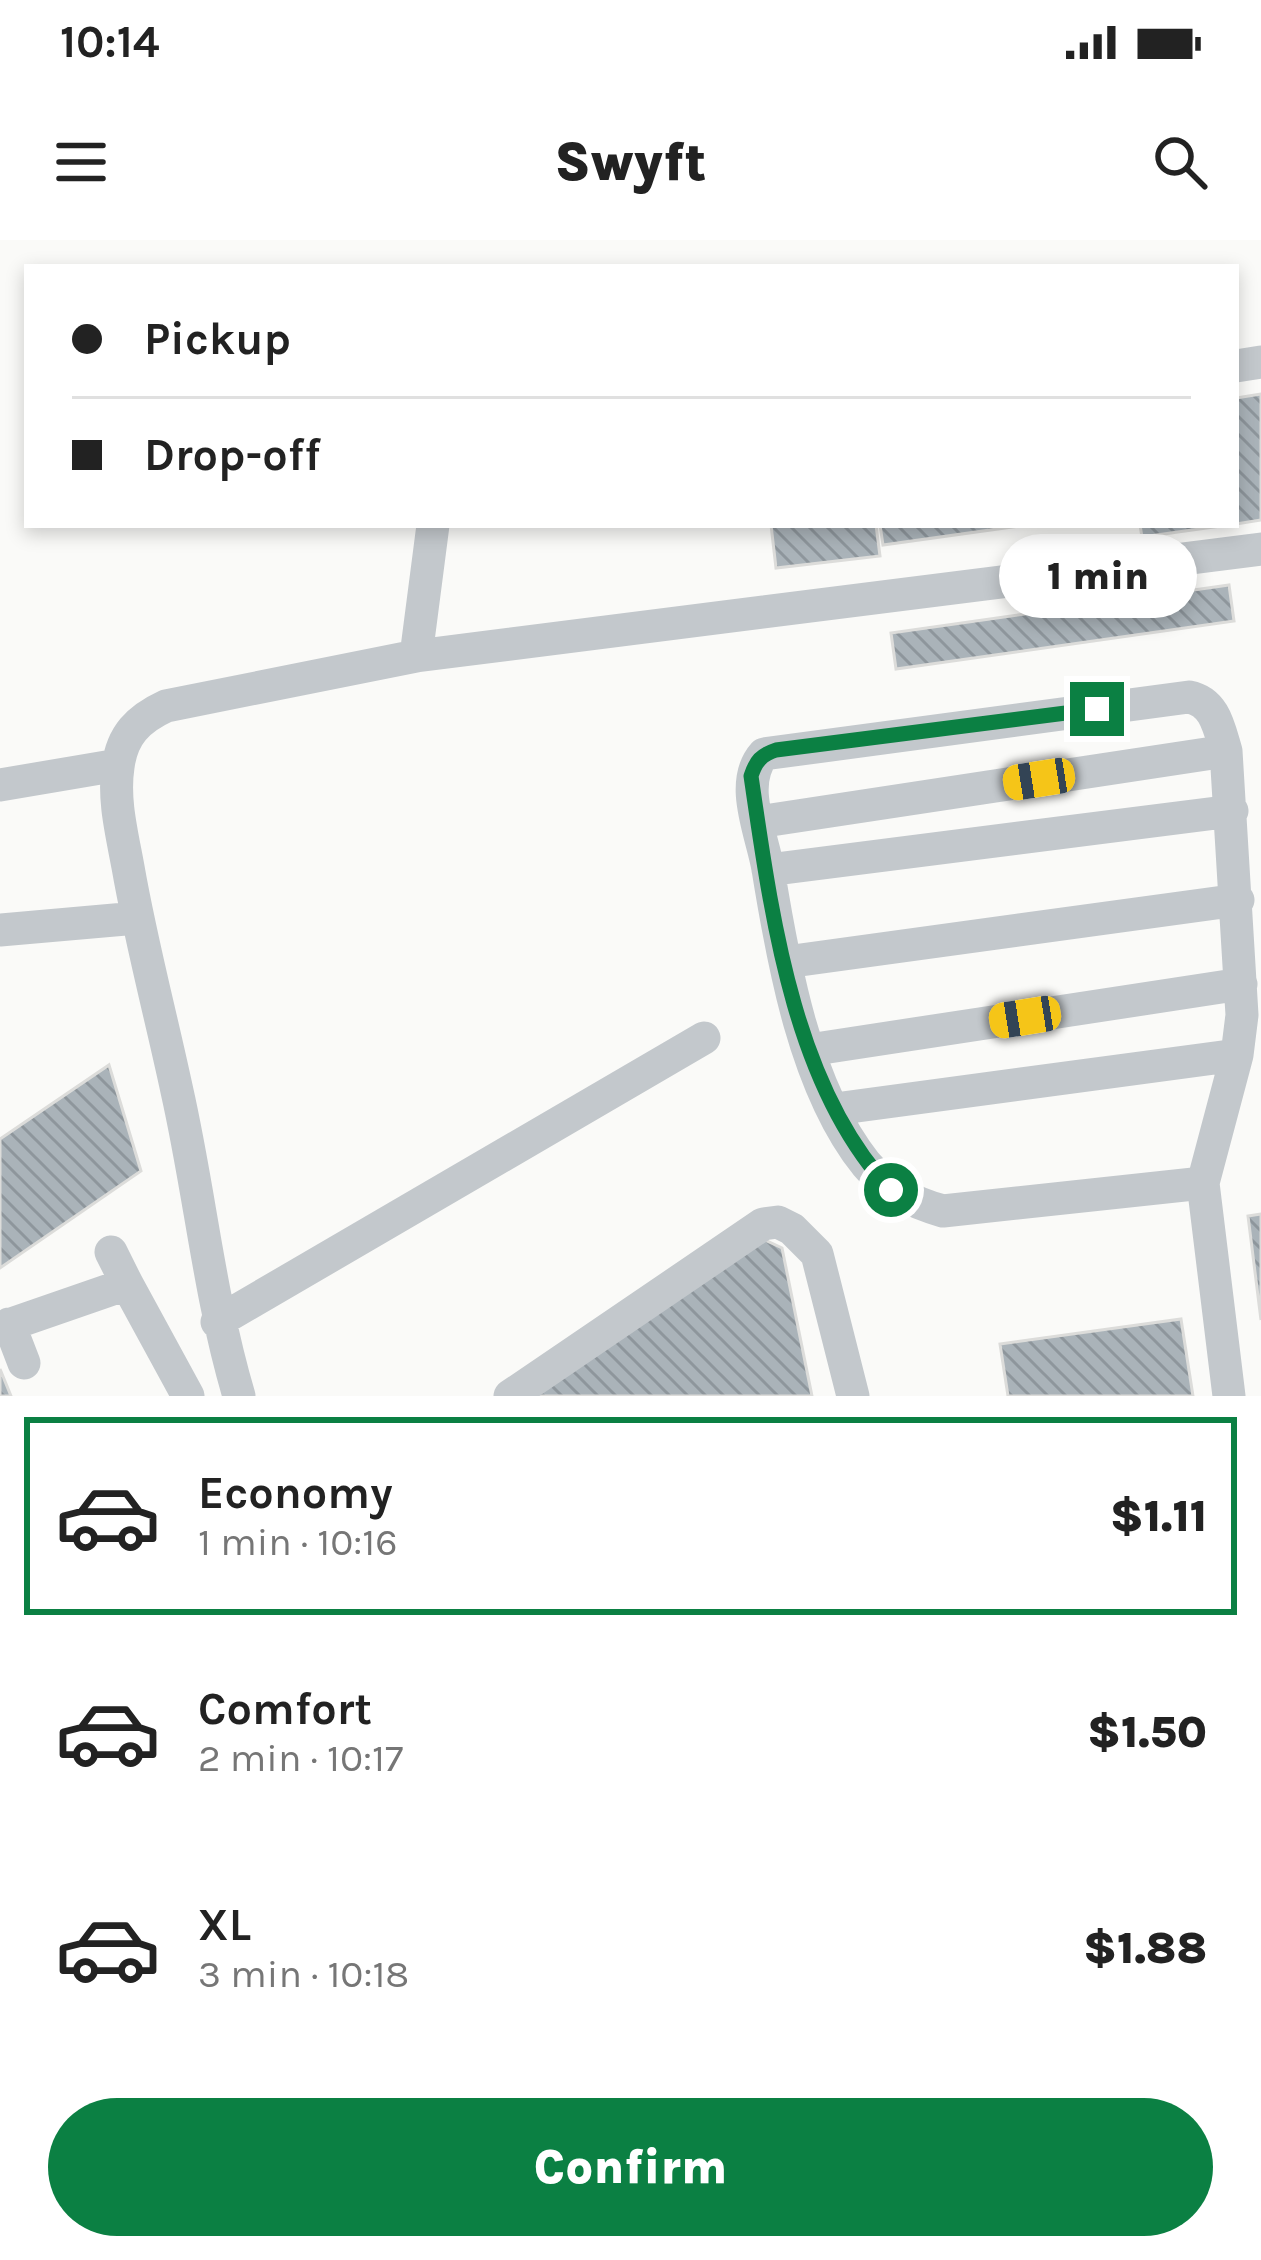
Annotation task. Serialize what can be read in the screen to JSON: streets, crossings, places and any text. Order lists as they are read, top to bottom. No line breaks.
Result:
{"page":{"status":"10:14","header":"Swyft","banner":["Pickup","Drop-off"],"bubble":"1 min","list":[{"name":"Economy","note":"1 min · 10:16","value":"$1.11"},{"name":"Comfort","note":"2 min · 10:17","value":"$1.50"},{"name":"XL","note":"3 min · 10:18","value":"$1.88"}],"buttons":"Confirm"}}
